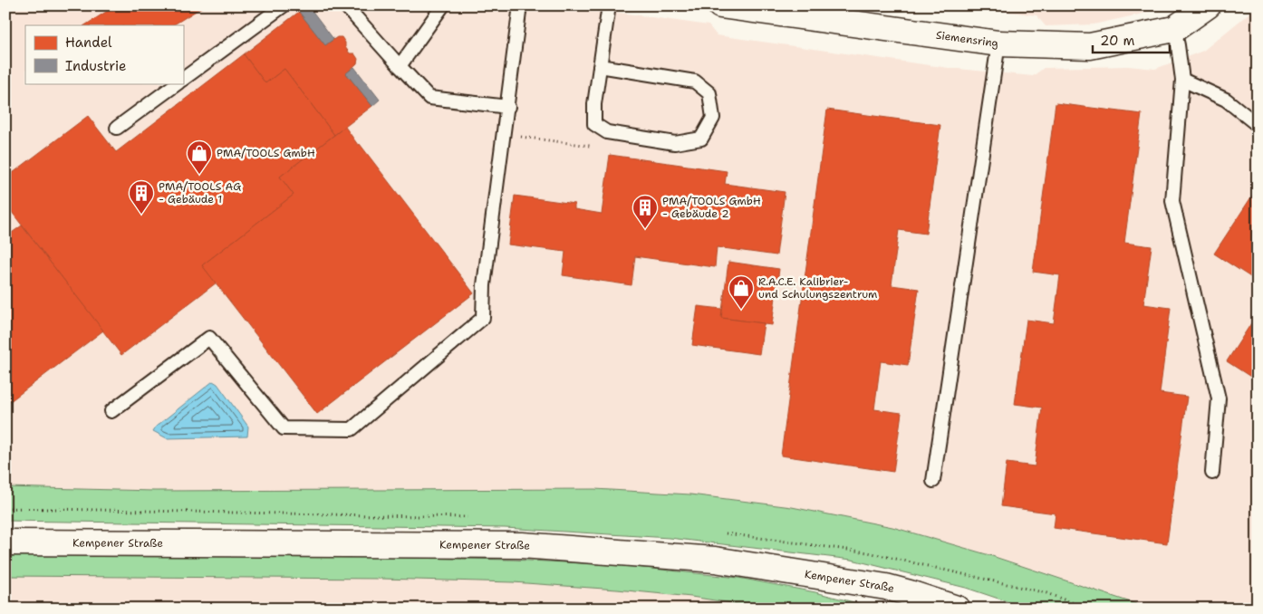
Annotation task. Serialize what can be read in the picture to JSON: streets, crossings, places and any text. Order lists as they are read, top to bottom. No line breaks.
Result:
{"streets":{"main road":["Siemensring","Kempener Straße"]},"places":{"shop":["PMA/TOOLS GmbH","R.A.C.E. Kalibrier- und Schulungszentrum"],"building":["PMA/TOOLS AG - Gebäude 1","PMA/TOOLS GmbH - Gebäude 2"]},"legend":["Handel","Industrie"],"scale_bar":"20 m"}
